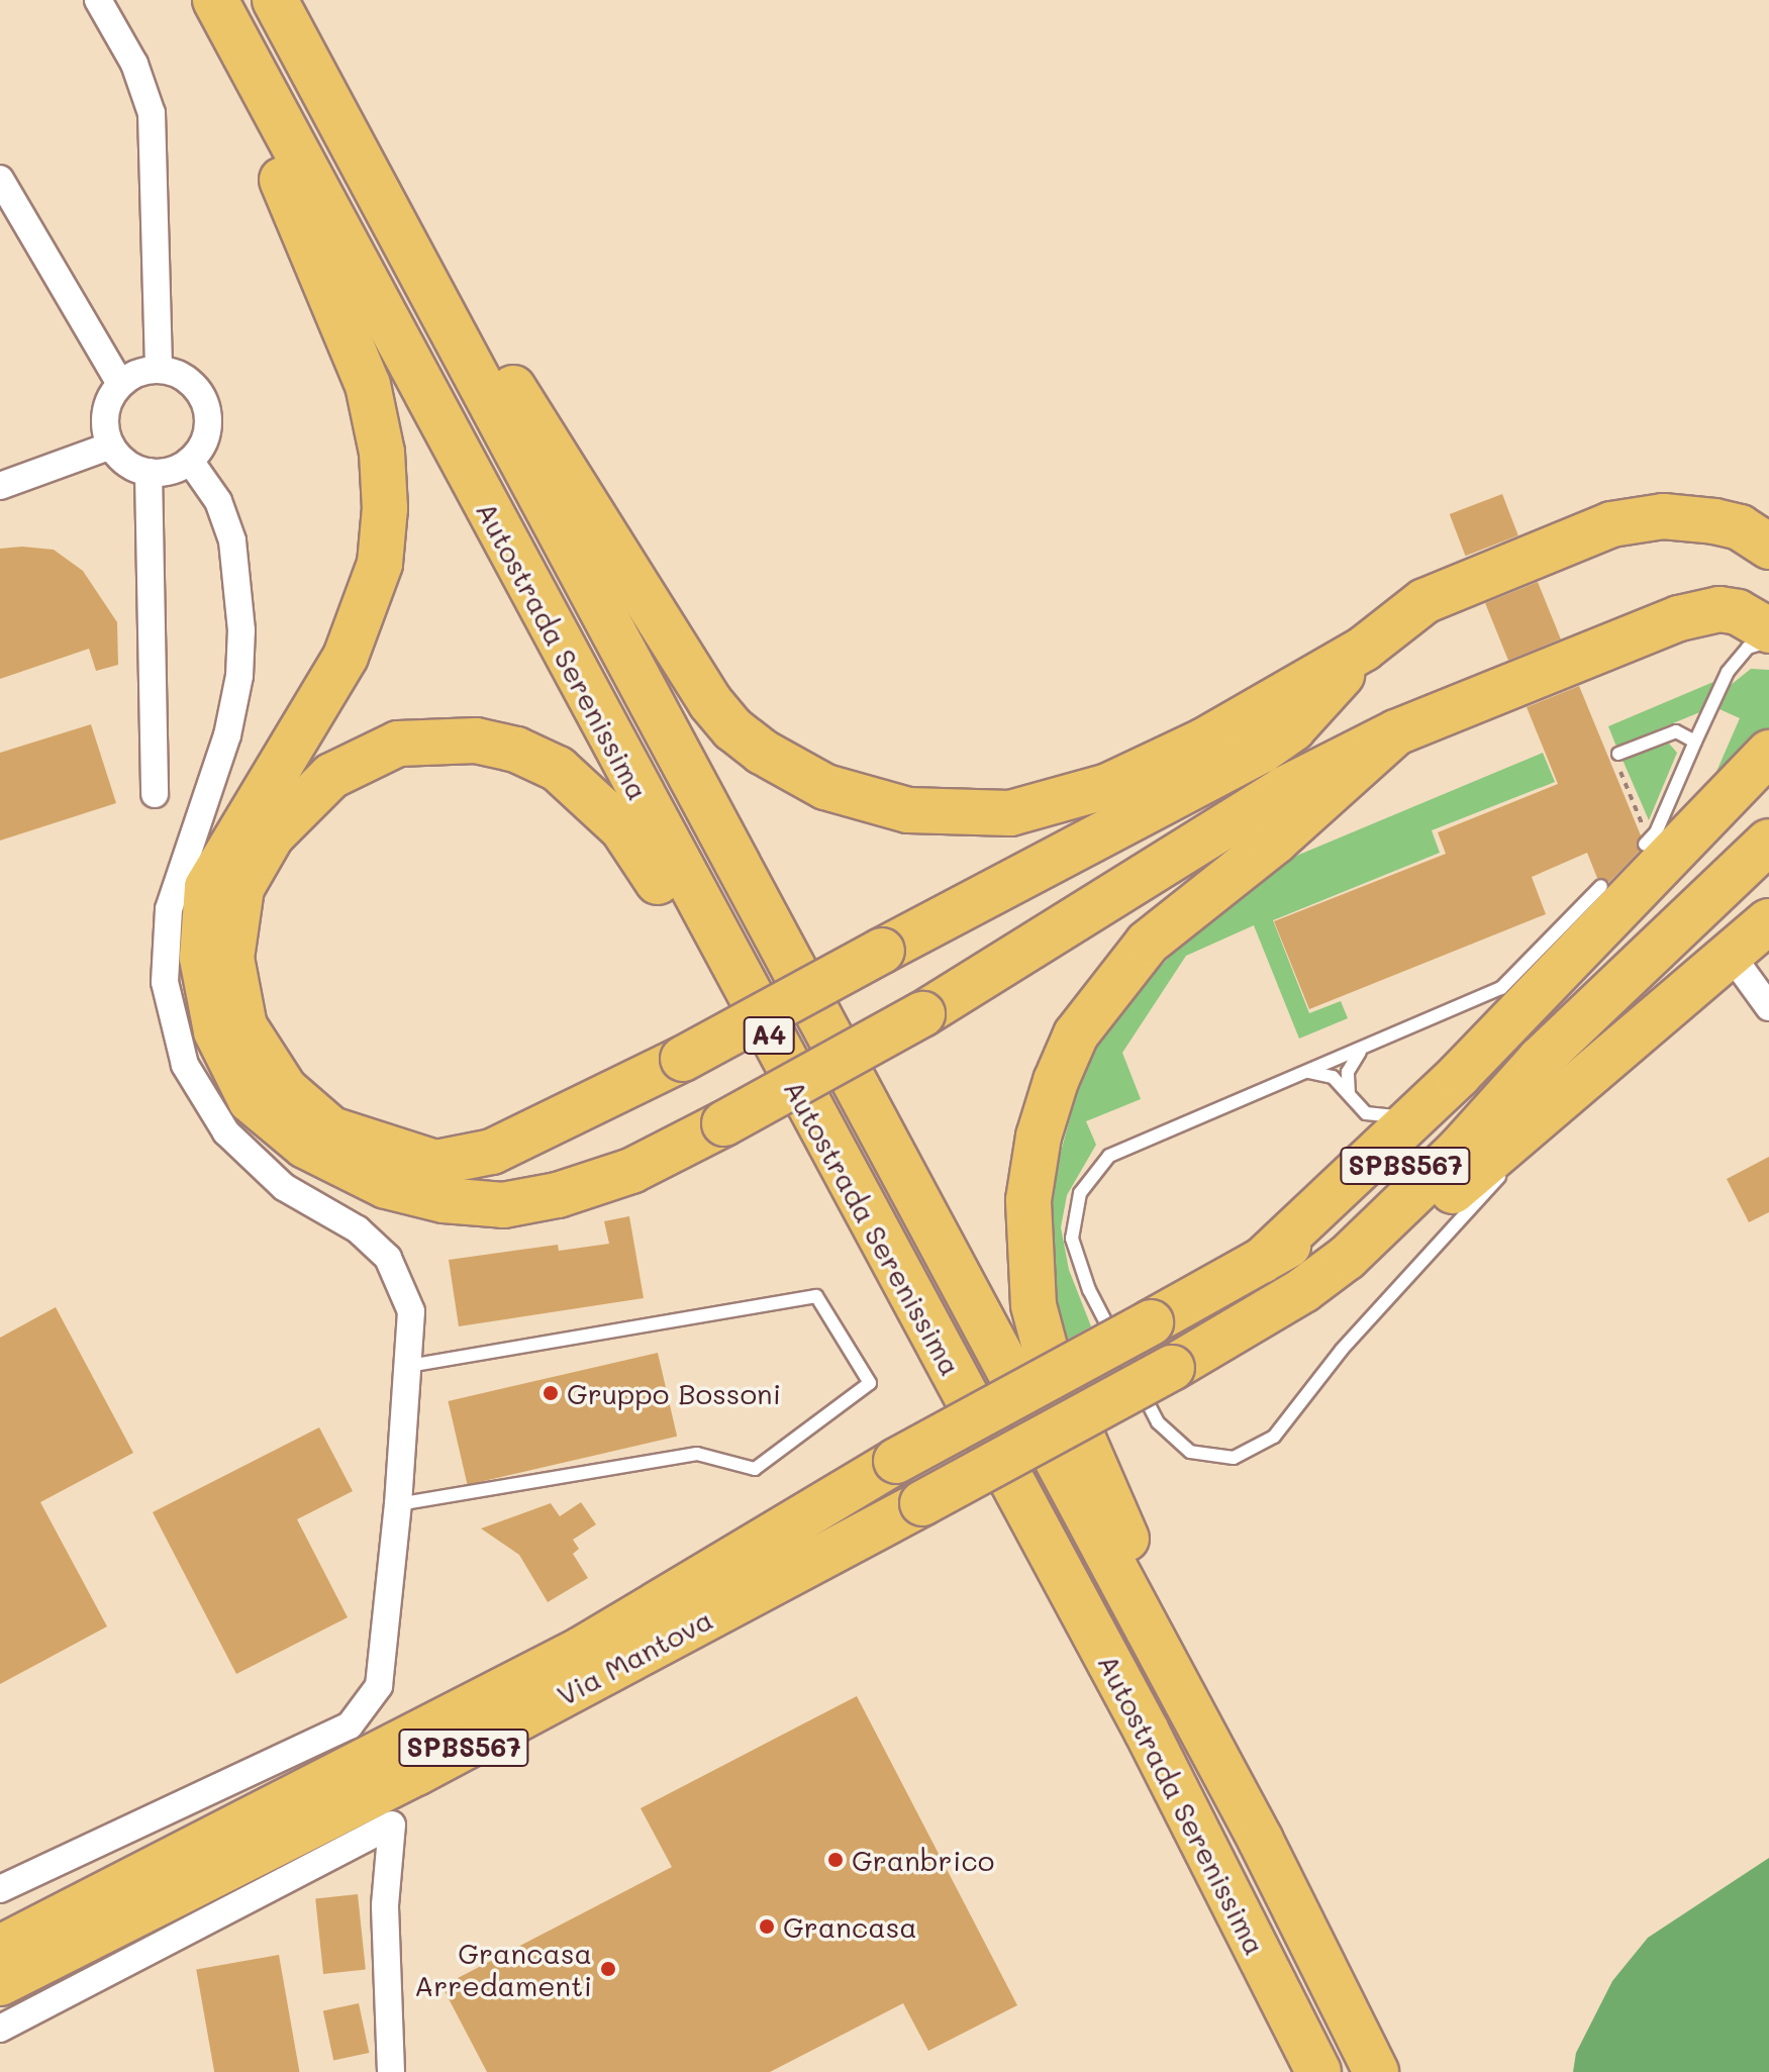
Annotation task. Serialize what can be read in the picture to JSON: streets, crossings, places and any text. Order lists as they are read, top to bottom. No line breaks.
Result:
{"streets":{"highway":["Autostrada Serenissima","A4","SPBS567","Via Mantova"]},"crossings":[["SPBS567","Via Mantova"]],"places":["Gruppo Bossoni","Granbrico","Grancasa","Grancasa Arredamenti"]}
